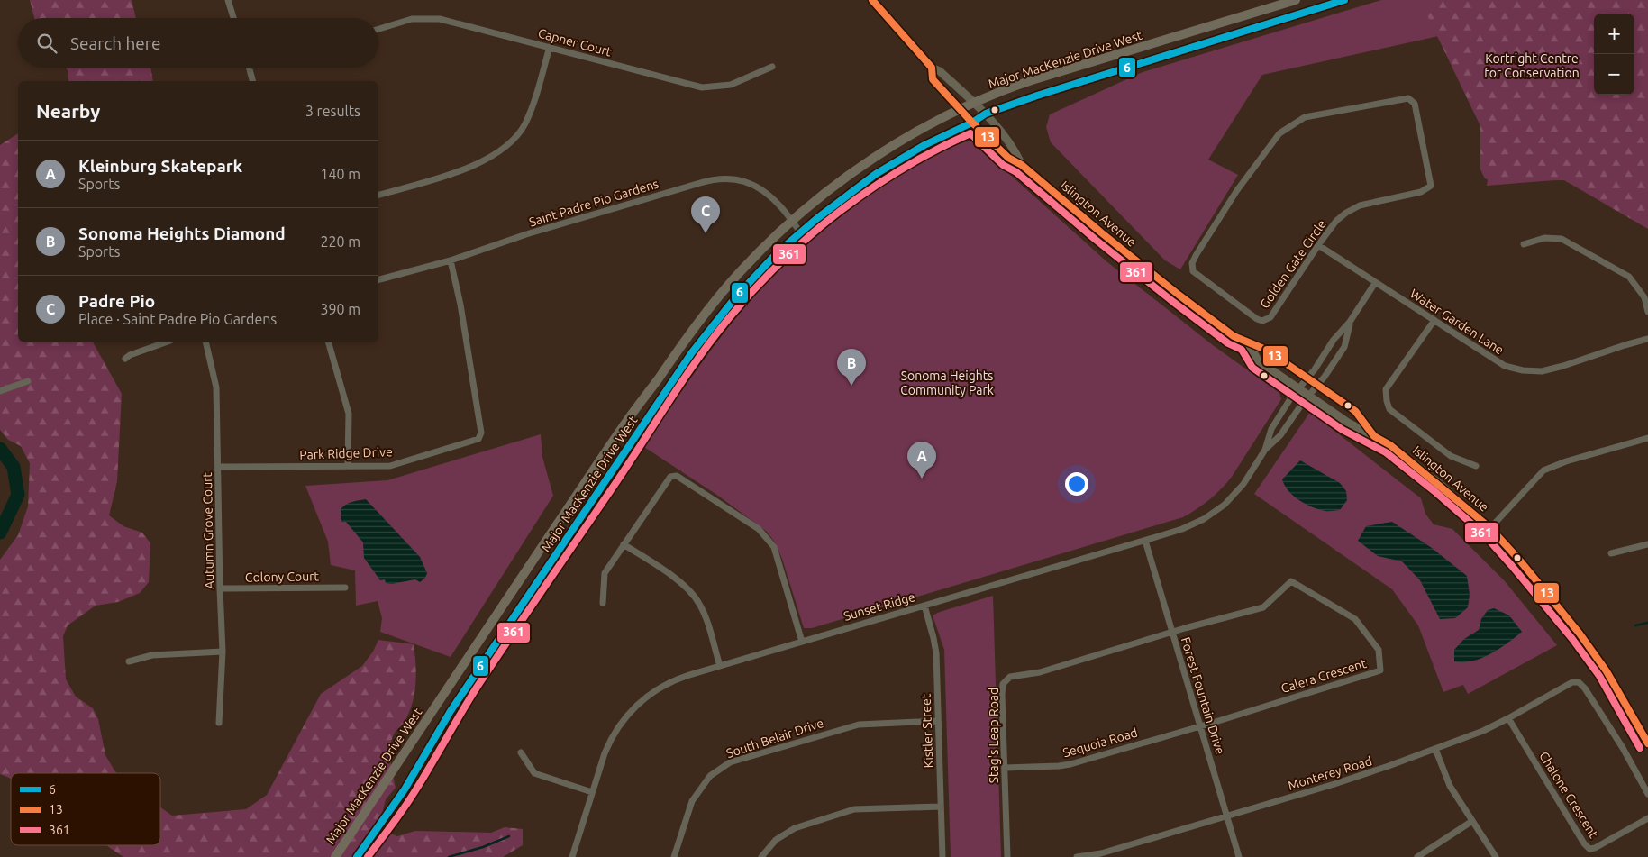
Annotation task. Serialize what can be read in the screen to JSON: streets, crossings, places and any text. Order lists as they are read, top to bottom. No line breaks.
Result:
{"streets":{"main road":["Major MacKenzie Drive West","Islington Avenue"],"street":["Capner Court","Saint Padre Pio Gardens","Golden Gate Circle","Water Garden Lane","Park Ridge Drive","Autumn Grove Court","Colony Court","Sunset Ridge","Calera Crescent","Forest Fountain Drive","Kistler Street","Stag's Leap Road","South Belair Drive","Sequoia Road","Monterey Road","Chalone Crescent"]},"crossings":[["Major MacKenzie Drive West","Saint Padre Pio Gardens"],["Major MacKenzie Drive West","Islington Avenue"],["Saint Padre Pio Gardens","Park Ridge Drive"],["Islington Avenue","Sunset Ridge"],["Golden Gate Circle","Water Garden Lane"],["Park Ridge Drive","Autumn Grove Court"],["Autumn Grove Court","Colony Court"],["Sunset Ridge","Forest Fountain Drive"],["Sunset Ridge","Kistler Street"],["Calera Crescent","Forest Fountain Drive"],["Calera Crescent","Stag's Leap Road"],["Calera Crescent","Sequoia Road"],["Forest Fountain Drive","Stag's Leap Road"],["Forest Fountain Drive","Sequoia Road"],["Forest Fountain Drive","Monterey Road"],["Kistler Street","South Belair Drive"],["Stag's Leap Road","Sequoia Road"],["Monterey Road","Chalone Crescent"]],"parks":["Kortright Centre for Conservation","Sonoma Heights Community Park"],"lines":["transit line 6","transit line 13","transit line 361"],"legend":["6","13","361"],"page":{"map_buttons":["+","−"],"search":"Search here","heading":["Nearby","3 results"],"list":[{"mark":"A","name":"Kleinburg Skatepark","note":"Sports","value":"140 m"},{"mark":"B","name":"Sonoma Heights Diamond","note":"Sports","value":"220 m"},{"mark":"C","name":"Padre Pio","note":"Place · Saint Padre Pio Gardens","value":"390 m"}],"pins":["C","B","A"]}}
